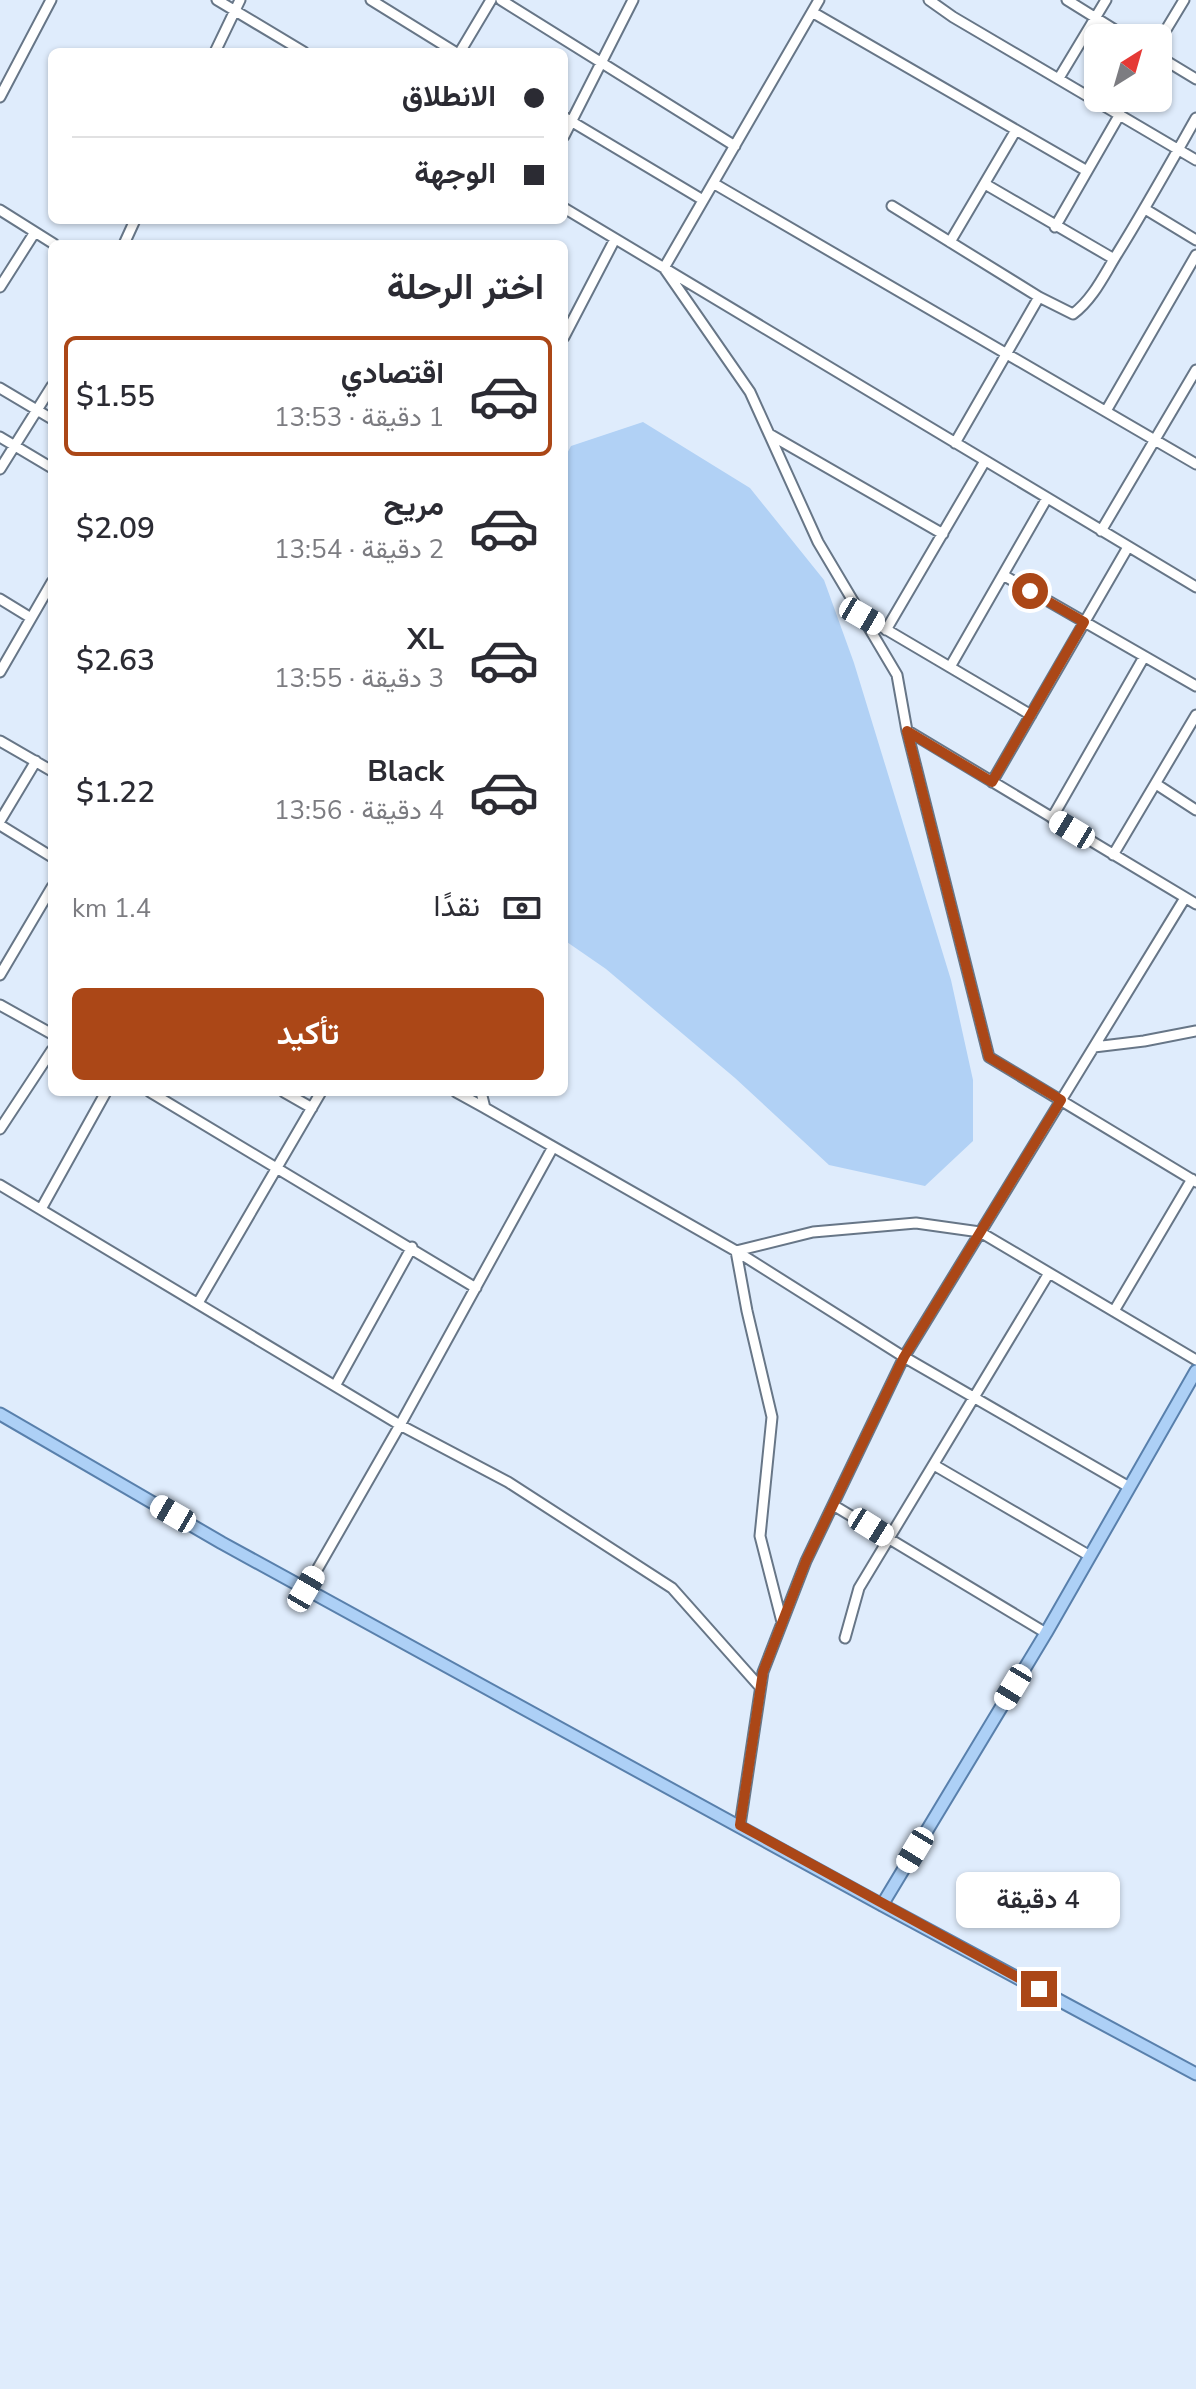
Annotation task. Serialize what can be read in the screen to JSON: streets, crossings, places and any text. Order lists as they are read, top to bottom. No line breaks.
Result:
{"north":"top right","page":{"banner":["الانطلاق","الوجهة"],"heading":"اختر الرحلة","list":[{"name":"اقتصادي","note":"1 دقيقة · 13:53","value":"$1.55"},{"name":"مريح","note":"2 دقيقة · 13:54","value":"$2.09"},{"name":"XL","note":"3 دقيقة · 13:55","value":"$2.63"},{"name":"Black","note":"4 دقيقة · 13:56","value":"$1.22"}],"pay":["نقدًا","1.4 km"],"buttons":"تأكيد","bubble":"4 دقيقة"}}
